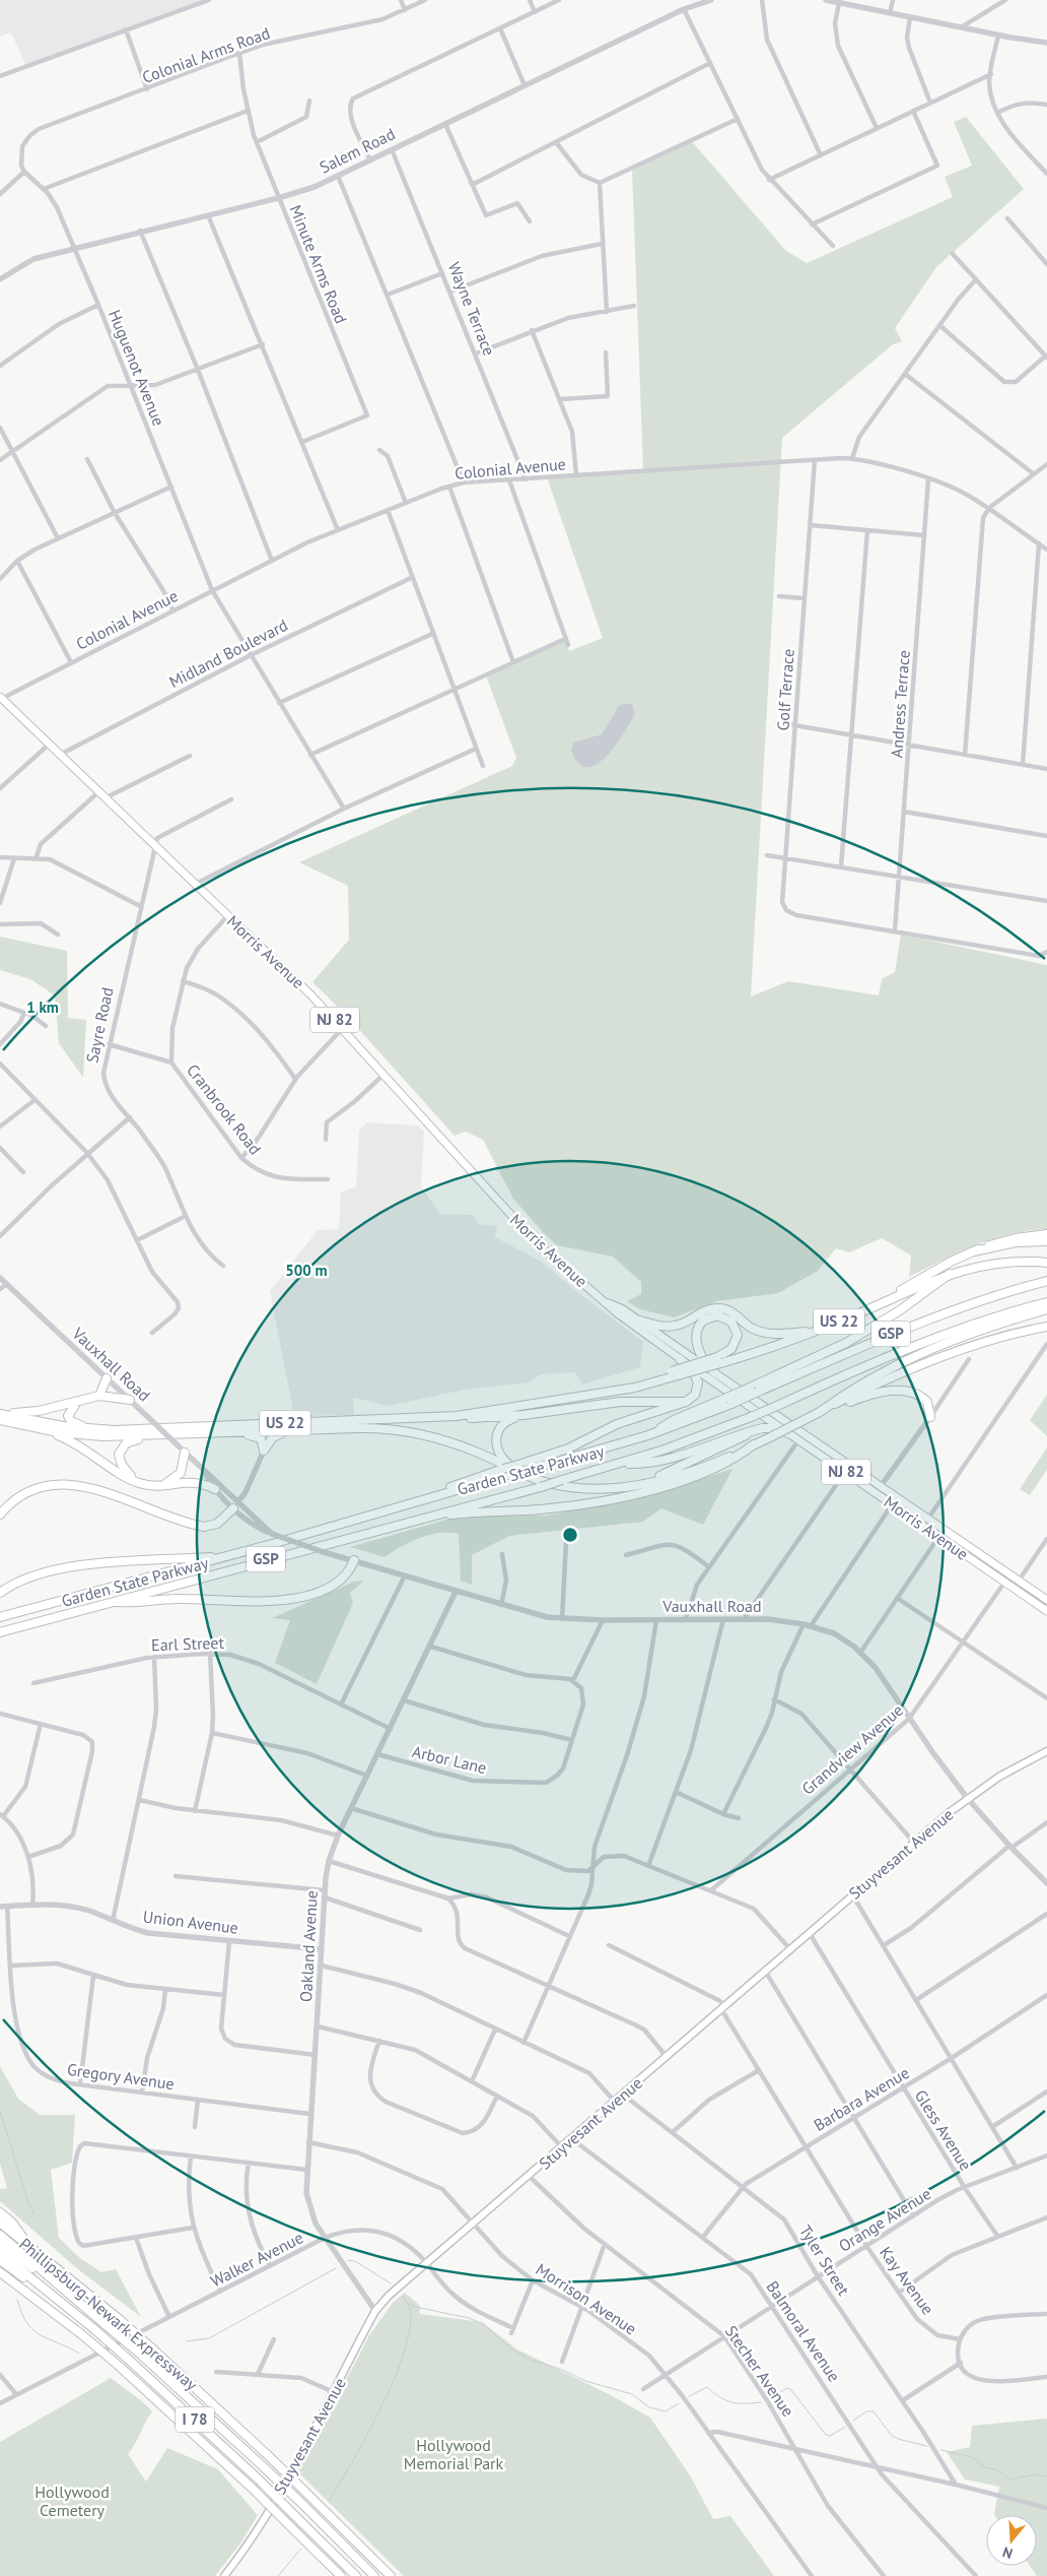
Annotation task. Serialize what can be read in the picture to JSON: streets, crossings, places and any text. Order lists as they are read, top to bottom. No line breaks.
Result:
{"streets":{"highway":["US 22","GSP","Garden State Parkway","Phillipsburg-Newark Expressway","I 78"],"main road":["Morris Avenue","NJ 82","Stuyvesant Avenue"],"street":["Colonial Arms Road","Salem Road","Minute Arms Road","Wayne Terrace","Huguenot Avenue","Colonial Avenue","Midland Boulevard","Golf Terrace","Andress Terrace","Sayre Road","Cranbrook Road","Vauxhall Road","Earl Street","Grandview Avenue","Arbor Lane","Union Avenue","Oakland Avenue","Gregory Avenue","Barbara Avenue","Gless Avenue","Orange Avenue","Walker Avenue","Tyler Street","Kay Avenue","Morrison Avenue","Balmoral Avenue","Stecher Avenue"]},"crossings":[["Colonial Arms Road","Minute Arms Road"],["Colonial Arms Road","Huguenot Avenue"],["Salem Road","Minute Arms Road"],["Salem Road","Wayne Terrace"],["Salem Road","Huguenot Avenue"],["Wayne Terrace","Colonial Avenue"],["Huguenot Avenue","Colonial Avenue"],["Huguenot Avenue","Midland Boulevard"],["Colonial Avenue","Golf Terrace"],["Colonial Avenue","Andress Terrace"],["Colonial Avenue","Morris Avenue"],["Midland Boulevard","Morris Avenue"],["Golf Terrace","Andress Terrace"],["Morris Avenue","Sayre Road"],["Morris Avenue","Cranbrook Road"],["Morris Avenue","Grandview Avenue"],["Vauxhall Road","Grandview Avenue"],["Vauxhall Road","Stuyvesant Avenue"],["Vauxhall Road","Oakland Avenue"],["Earl Street","Oakland Avenue"],["Arbor Lane","Oakland Avenue"],["Stuyvesant Avenue","Oakland Avenue"],["Stuyvesant Avenue","Gless Avenue"],["Stuyvesant Avenue","Walker Avenue"],["Stuyvesant Avenue","Tyler Street"],["Stuyvesant Avenue","Kay Avenue"],["Stuyvesant Avenue","Morrison Avenue"],["Stuyvesant Avenue","Balmoral Avenue"],["Stuyvesant Avenue","Stecher Avenue"],["Union Avenue","Oakland Avenue"],["Union Avenue","Gregory Avenue"],["Oakland Avenue","Gregory Avenue"],["Oakland Avenue","Walker Avenue"],["Oakland Avenue","Morrison Avenue"],["Barbara Avenue","Gless Avenue"],["Barbara Avenue","Tyler Street"],["Barbara Avenue","Kay Avenue"],["Barbara Avenue","Balmoral Avenue"],["Gless Avenue","Orange Avenue"],["Orange Avenue","Tyler Street"],["Orange Avenue","Kay Avenue"],["Orange Avenue","Morrison Avenue"],["Orange Avenue","Balmoral Avenue"],["Orange Avenue","Stecher Avenue"],["Walker Avenue","Morrison Avenue"]],"parks":["Hollywood Memorial Park","Hollywood Cemetery"],"north":"bottom","rings":["1 km","500 m"]}
